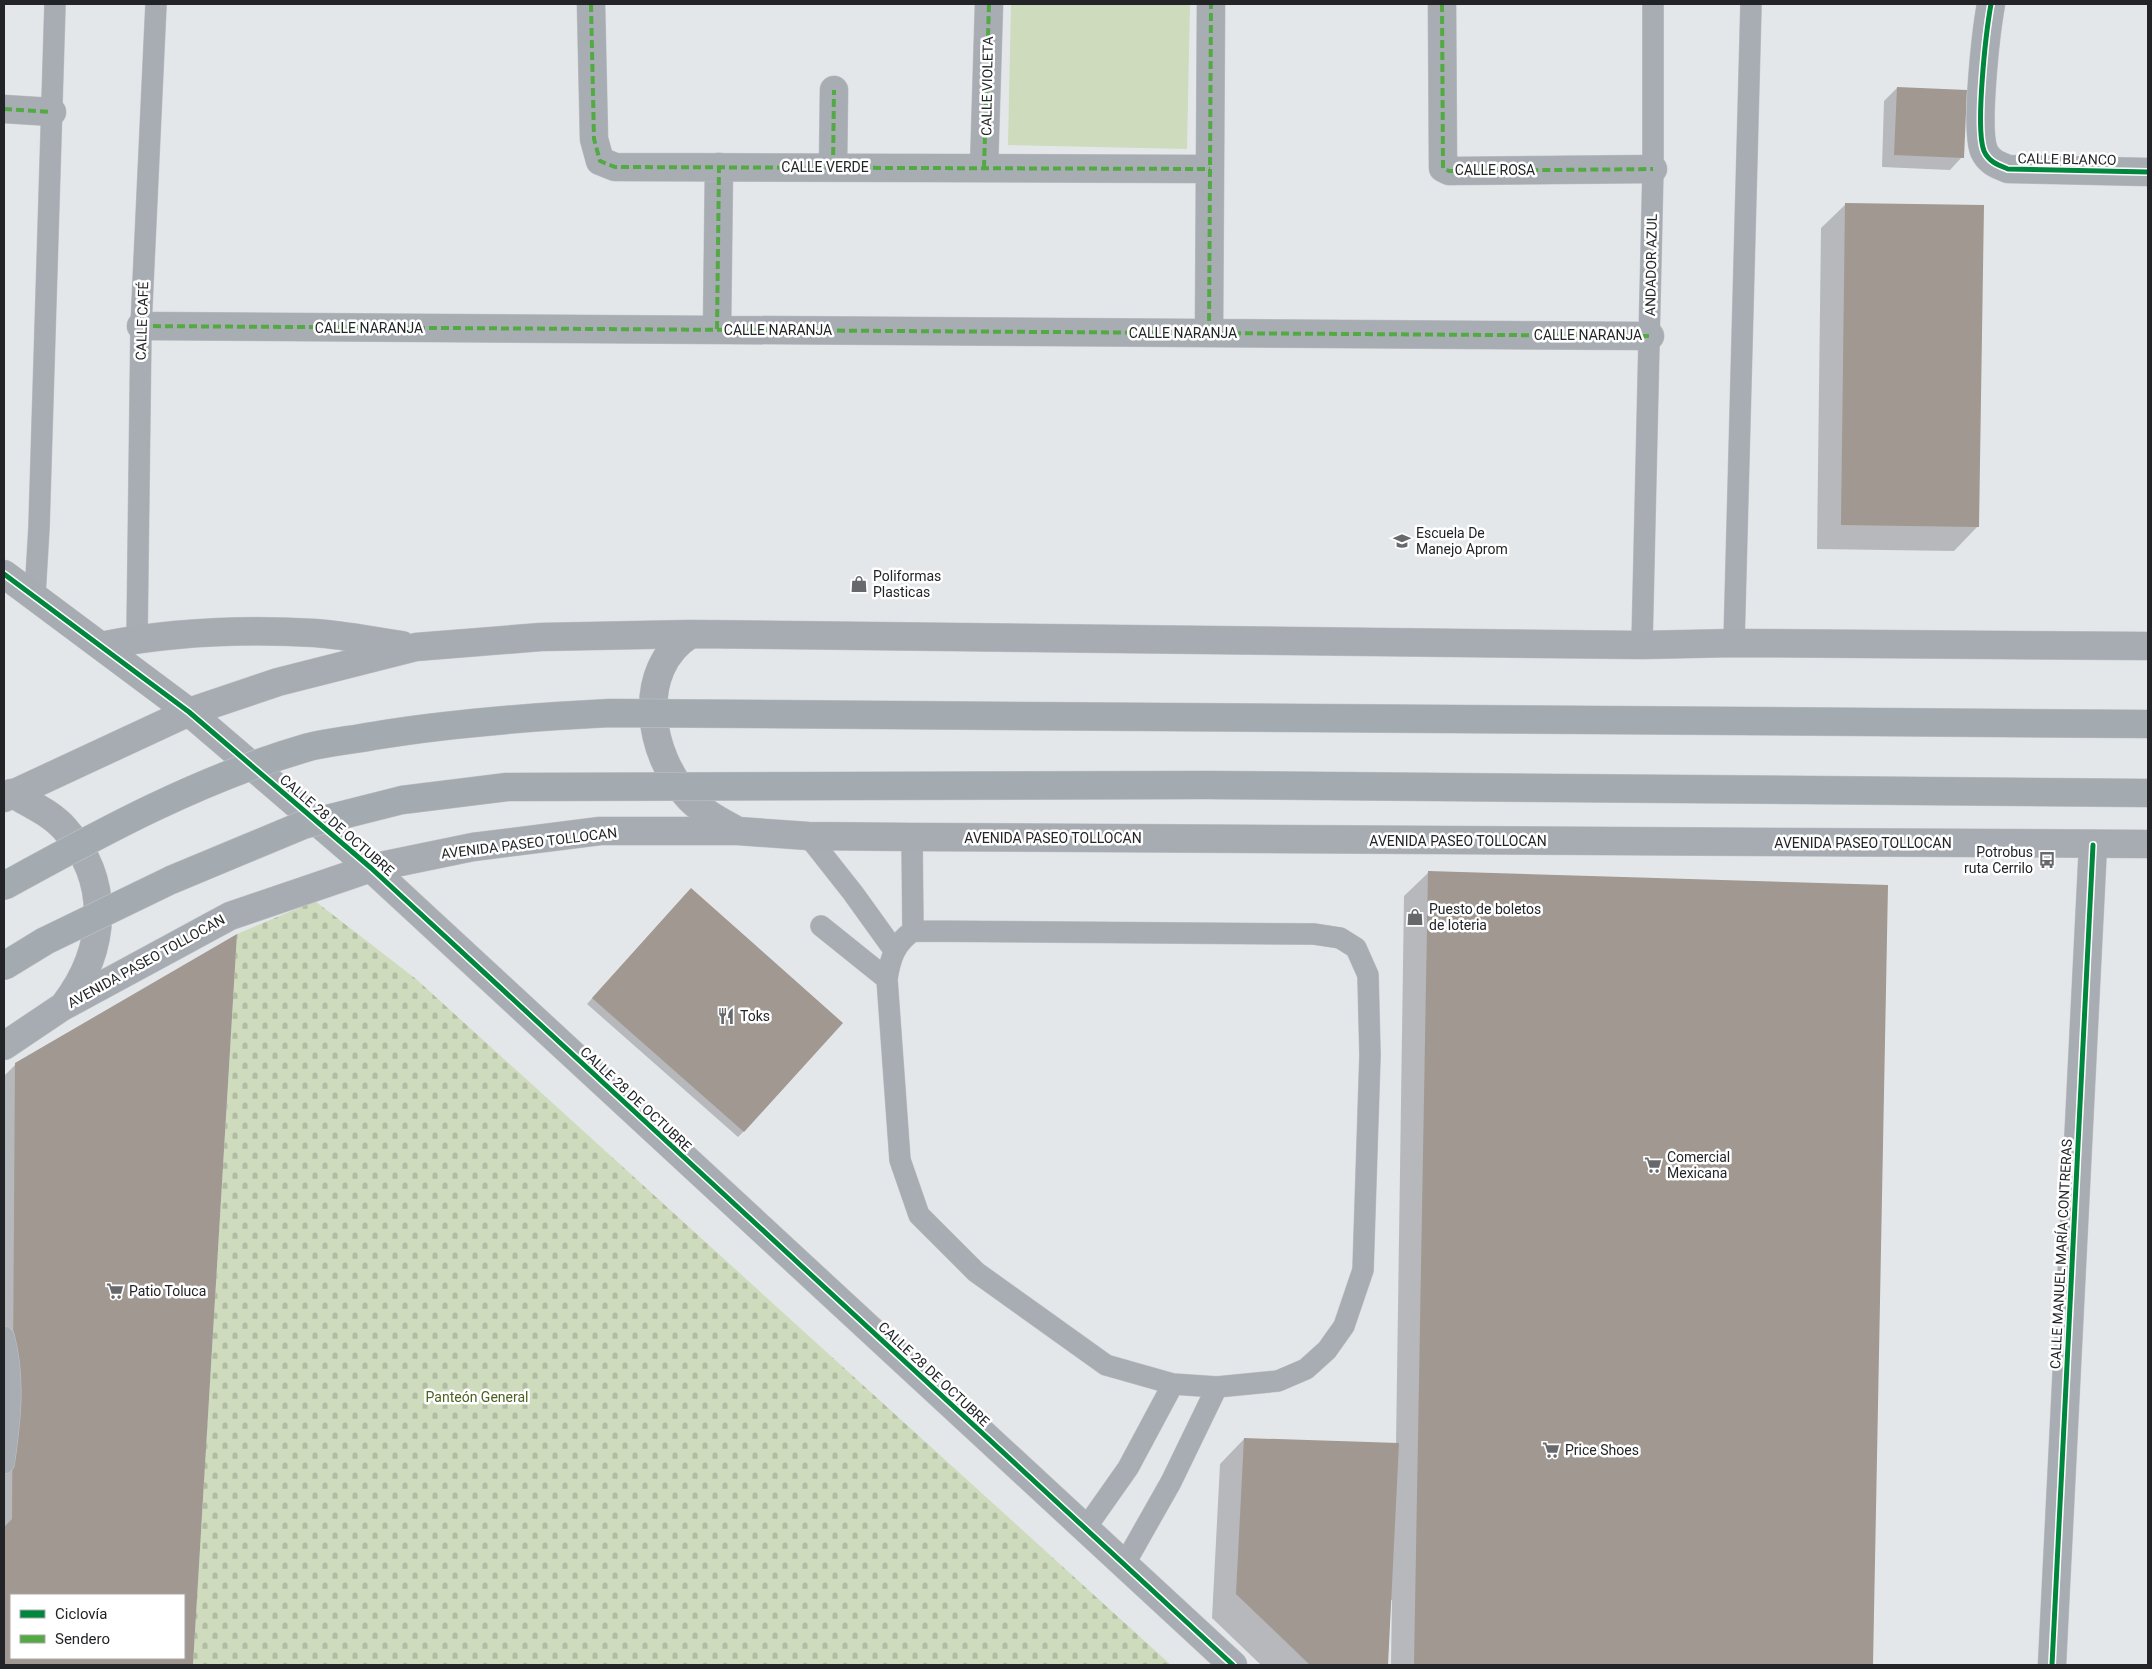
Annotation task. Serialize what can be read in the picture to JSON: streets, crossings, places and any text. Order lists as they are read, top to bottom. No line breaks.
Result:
{"streets":{"main road":["CALLE 28 DE OCTUBRE","AVENIDA PASEO TOLLOCAN"],"street":["CALLE VIOLETA","CALLE BLANCO","CALLE VERDE","CALLE ROSA","CALLE NARANJA","CALLE MANUEL MARÍA CONTRERAS"],"lane":["ANDADOR AZUL","CALLE CAFÉ"]},"crossings":[["CALLE VIOLETA","CALLE VERDE"],["CALLE VERDE","CALLE NARANJA"],["CALLE ROSA","ANDADOR AZUL"],["ANDADOR AZUL","CALLE NARANJA"],["CALLE CAFÉ","CALLE NARANJA"],["CALLE 28 DE OCTUBRE","AVENIDA PASEO TOLLOCAN"],["AVENIDA PASEO TOLLOCAN","CALLE MANUEL MARÍA CONTRERAS"]],"parks":["Panteón General"],"places":{"school or university":["Escuela De Manejo Aprom"],"shop":["Poliformas Plasticas","Puesto de boletos de loteria"],"bus stop":["Potrobus ruta Cerrilo"],"restaurant":["Toks"],"supermarket":["Comercial Mexicana","Patio Toluca","Price Shoes"]},"legend":["Ciclovía","Sendero"]}
